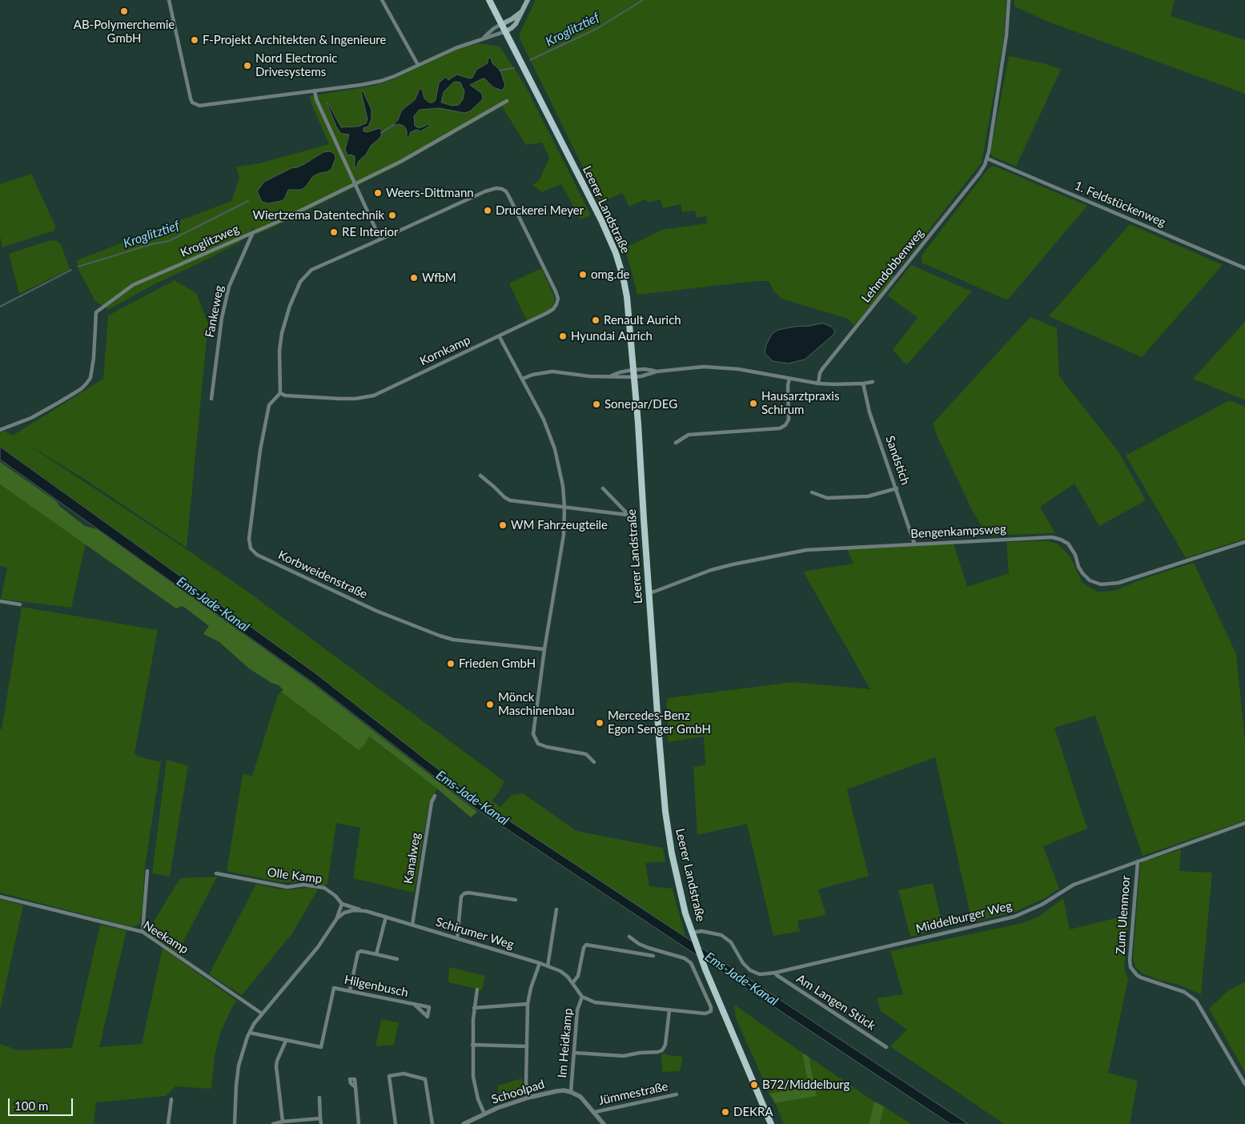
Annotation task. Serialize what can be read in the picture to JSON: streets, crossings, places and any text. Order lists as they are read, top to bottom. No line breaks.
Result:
{"streets":{"main road":["Leerer Landstraße"],"street":["1. Feldstückenweg","Kroglitzweg","Lehmdobbenweg","Fankeweg","Kornkamp","Sandstich","Bengenkampsweg","Korbweidenstraße","Kanalweg","Olle Kamp","Zum Ulenmoor","Middelburger Weg","Schirumer Weg","Neekamp","Hilgenbusch","Am Langen Stück","Im Heidkamp","Schoolpad","Jümmestraße"]},"crossings":[["1. Feldstückenweg","Lehmdobbenweg"],["Leerer Landstraße","Bengenkampsweg"],["Leerer Landstraße","Middelburger Weg"],["Kroglitzweg","Fankeweg"],["Kornkamp","Korbweidenstraße"],["Sandstich","Bengenkampsweg"],["Kanalweg","Schirumer Weg"],["Olle Kamp","Schirumer Weg"],["Zum Ulenmoor","Middelburger Weg"],["Middelburger Weg","Am Langen Stück"],["Schirumer Weg","Im Heidkamp"],["Im Heidkamp","Schoolpad"],["Schoolpad","Jümmestraße"]],"water":["Kroglitztief","Ems-Jade-Kanal"],"places":["AB-Polymerchemie GmbH","F-Projekt Architekten & Ingenieure","Nord Electronic Drivesystems","Weers-Dittmann","Druckerei Meyer","Wiertzema Datentechnik","RE Interior","omg.de","WfbM","Renault Aurich","Hyundai Aurich","Hausarztpraxis Schirum","Sonepar/DEG","WM Fahrzeugteile","Frieden GmbH","Mönck Maschinenbau","Mercedes-Benz Egon Senger GmbH","B72/Middelburg","DEKRA"],"scale_bar":"100 m"}
